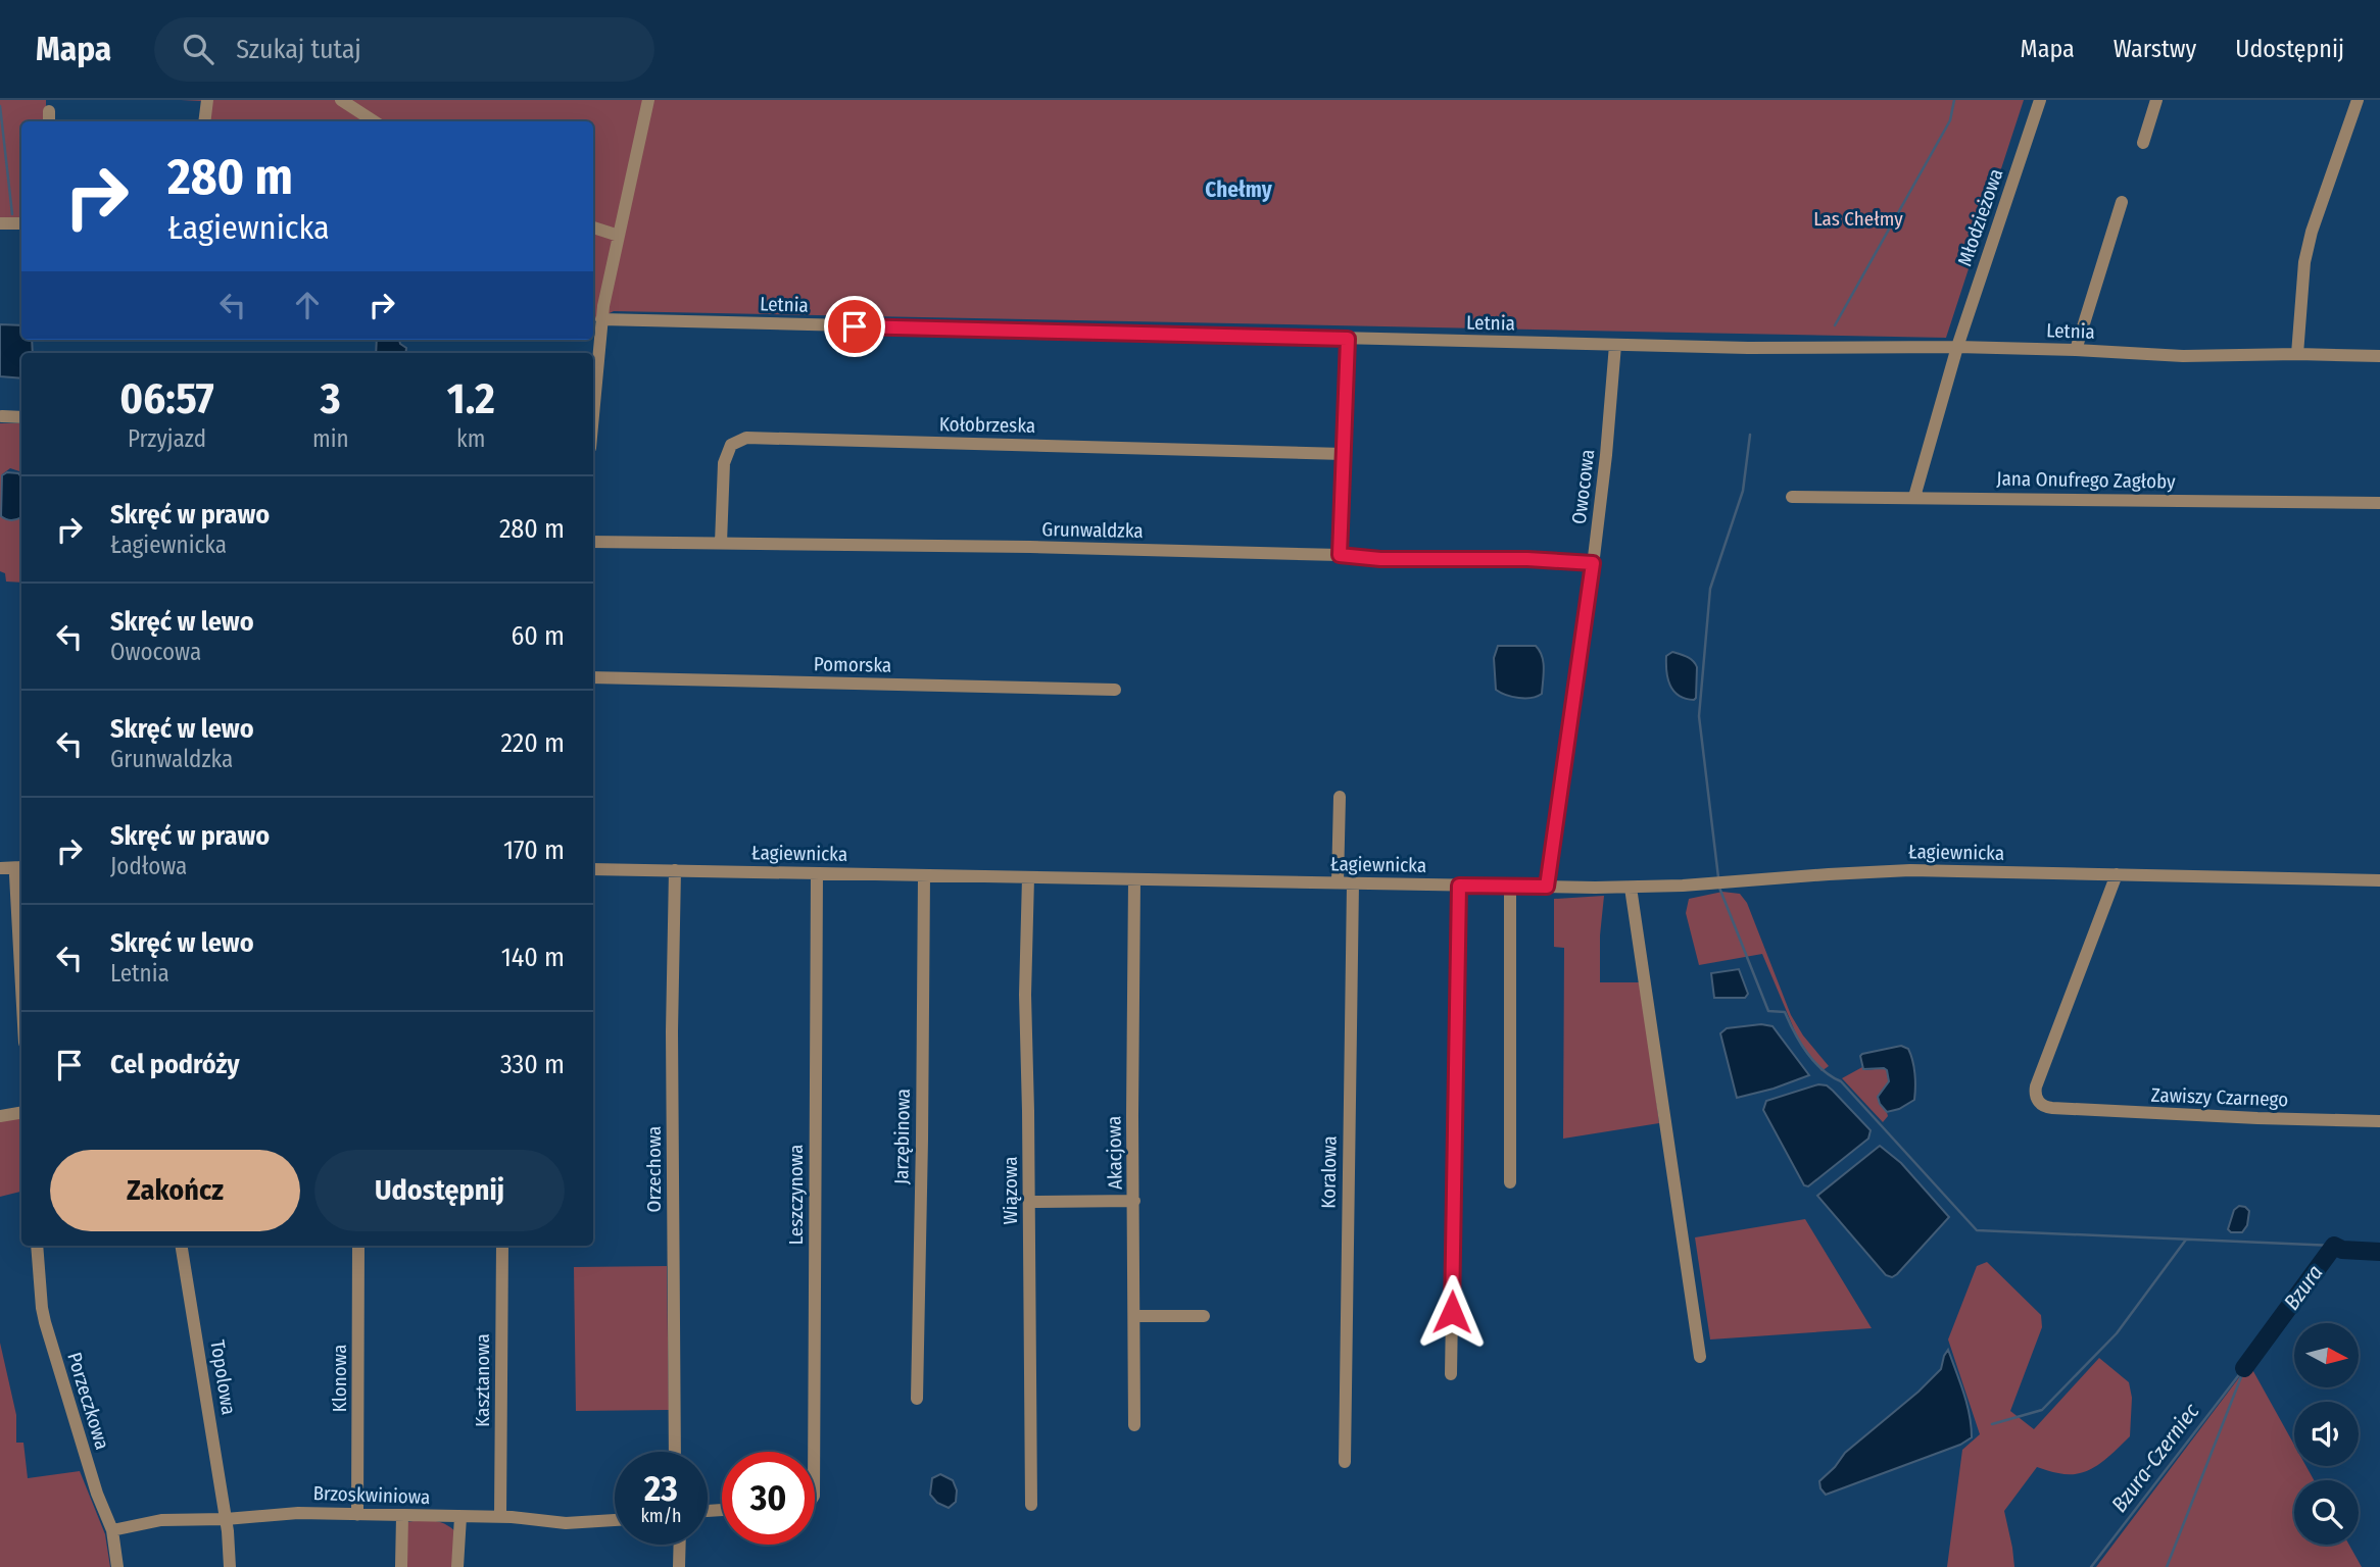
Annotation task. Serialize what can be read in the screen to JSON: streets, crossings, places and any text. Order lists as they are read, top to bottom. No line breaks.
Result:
{"streets":{"street":["Młodzieżowa","Letnia","Kołobrzeska","Jana Onufrego Zagłoby","Owocowa","Grunwaldzka","Pomorska","Łagiewnicka","Zawiszy Czarnego","Jarzębinowa","Akacjowa","Orzechowa","Koralowa","Wiązowa","Leszczynowa","Topolowa","Klonowa","Kasztanowa","Porzeczkowa","Brzoskwiniowa"]},"crossings":[["Młodzieżowa","Letnia"],["Młodzieżowa","Jana Onufrego Zagłoby"],["Letnia","Owocowa"],["Kołobrzeska","Grunwaldzka"],["Owocowa","Grunwaldzka"],["Owocowa","Łagiewnicka"],["Łagiewnicka","Zawiszy Czarnego"],["Łagiewnicka","Jarzębinowa"],["Łagiewnicka","Akacjowa"],["Łagiewnicka","Orzechowa"],["Łagiewnicka","Koralowa"],["Łagiewnicka","Wiązowa"],["Łagiewnicka","Leszczynowa"],["Topolowa","Brzoskwiniowa"],["Klonowa","Brzoskwiniowa"],["Kasztanowa","Brzoskwiniowa"],["Porzeczkowa","Brzoskwiniowa"]],"districts":["Chełmy"],"water":["Bzura","Bzura-Czerniec"],"parks":["Las Chełmy"],"north":"right","page":{"header":"Mapa","search":"Szukaj tutaj","nav":["Mapa","Warstwy","Udostępnij"],"turn":["280 m","Łagiewnicka"],"eta":["06:57","Przyjazd","3","min","1.2","km"],"list":[{"name":"Skręć w prawo","note":"Łagiewnicka","value":"280 m"},{"name":"Skręć w lewo","note":"Owocowa","value":"60 m"},{"name":"Skręć w lewo","note":"Grunwaldzka","value":"220 m"},{"name":"Skręć w prawo","note":"Jodłowa","value":"170 m"},{"name":"Skręć w lewo","note":"Letnia","value":"140 m"},{"name":"Cel podróży","value":"330 m"}],"buttons":["Zakończ","Udostępnij"],"speed":"23 km/h","limit":"30"}}
